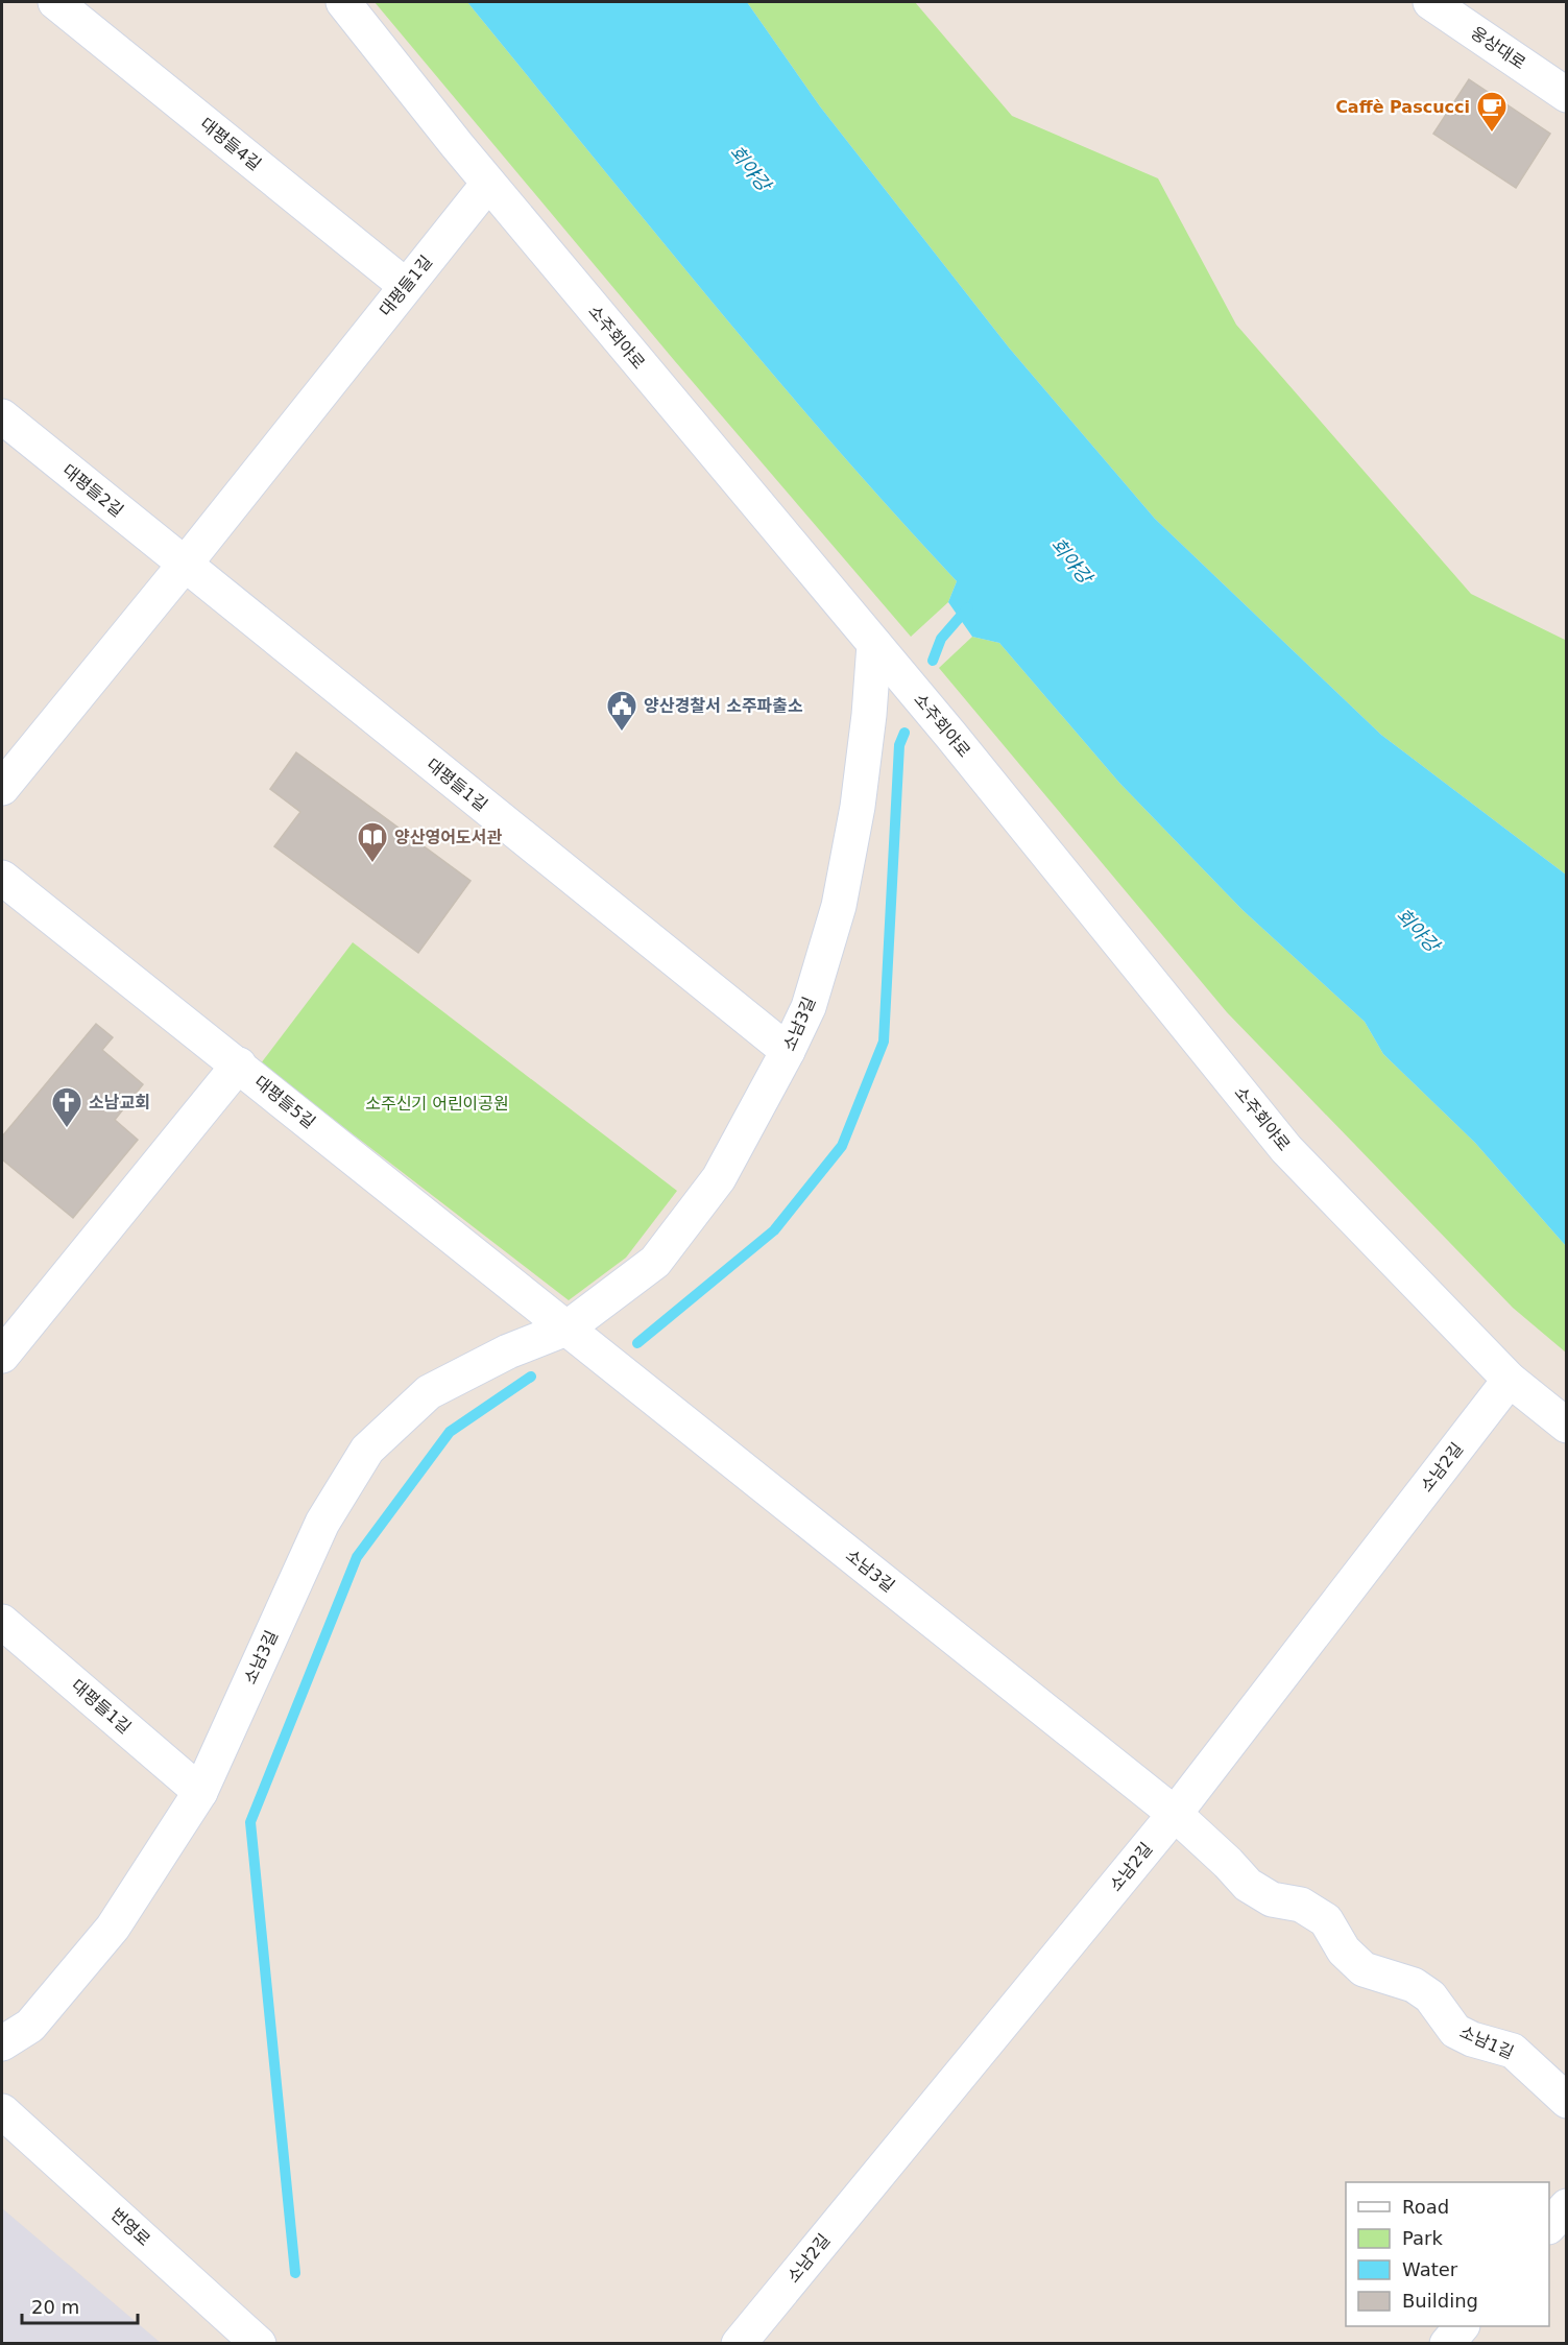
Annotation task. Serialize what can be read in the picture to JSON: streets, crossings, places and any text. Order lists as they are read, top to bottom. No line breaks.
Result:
{"streets":{"street":["웅상대로","대평들4길","대평들1길","소주회야로","대평들2길","소남3길","대평들5길","소남2길","소남1길","번영로"]},"crossings":[["대평들4길","대평들1길"],["대평들1길","소주회야로"],["대평들1길","대평들2길"],["대평들1길","소남3길"],["소주회야로","소남3길"],["소주회야로","소남2길"],["소남3길","대평들5길"],["소남3길","소남2길"],["소남3길","소남1길"],["소남2길","소남1길"]],"water":["회야강"],"parks":["소주신기 어린이공원"],"places":{"cafe":["Caffè Pascucci"],"public building":["양산경찰서 소주파출소"],"library":["양산영어도서관"],"church":["소남교회"]},"legend":["Road","Park","Water","Building"],"scale_bar":"20 m"}
